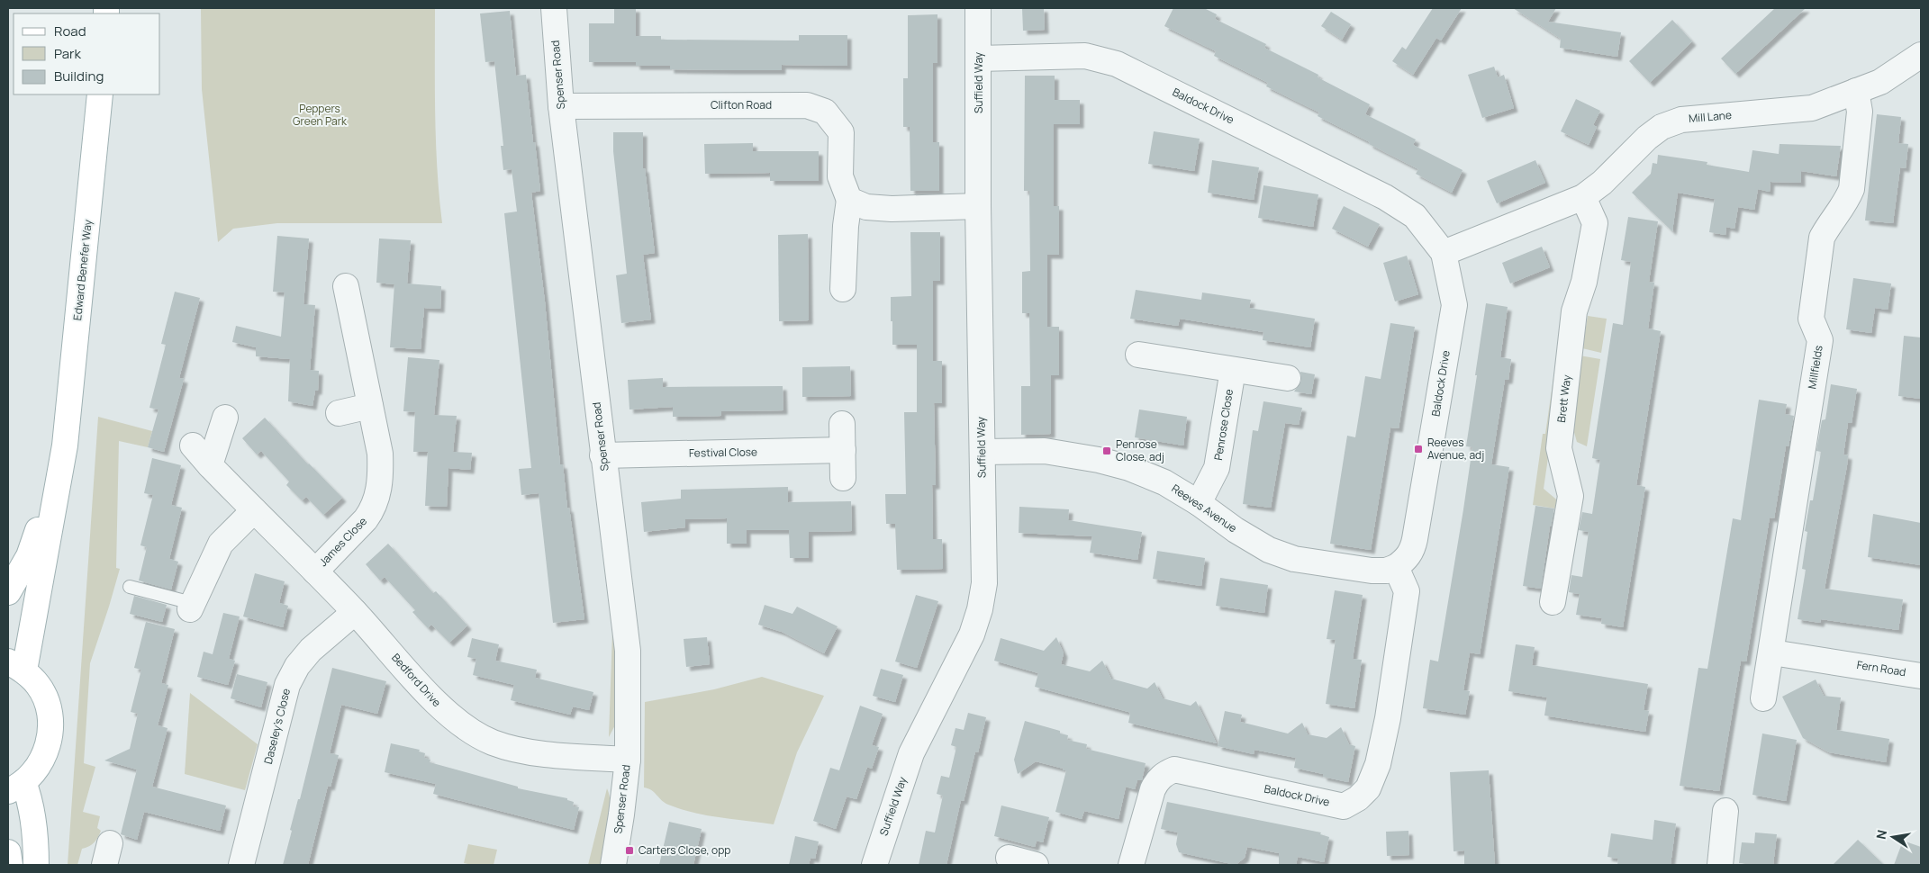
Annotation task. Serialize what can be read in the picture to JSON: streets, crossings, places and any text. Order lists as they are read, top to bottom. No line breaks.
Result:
{"streets":{"main road":["Edward Benefer Way"],"street":["Spenser Road","Suffield Way","Clifton Road","Baldock Drive","Mill Lane","Millfields","Brett Way","Penrose Close","Festival Close","Reeves Avenue","James Close","Fern Road","Bedford Drive","Daseley's Close"]},"crossings":[["Spenser Road","Clifton Road"],["Spenser Road","Festival Close"],["Spenser Road","Bedford Drive"],["Suffield Way","Baldock Drive"],["Suffield Way","Reeves Avenue"],["Baldock Drive","Mill Lane"],["Baldock Drive","Reeves Avenue"],["Mill Lane","Millfields"],["Mill Lane","Brett Way"],["Millfields","Fern Road"],["Penrose Close","Reeves Avenue"],["James Close","Bedford Drive"],["Bedford Drive","Daseley's Close"]],"parks":["Peppers Green Park"],"places":{"transit":["Reeves Avenue, adj","Penrose Close, adj","Carters Close, opp"]},"legend":["Road","Park","Building"],"north":"left"}
